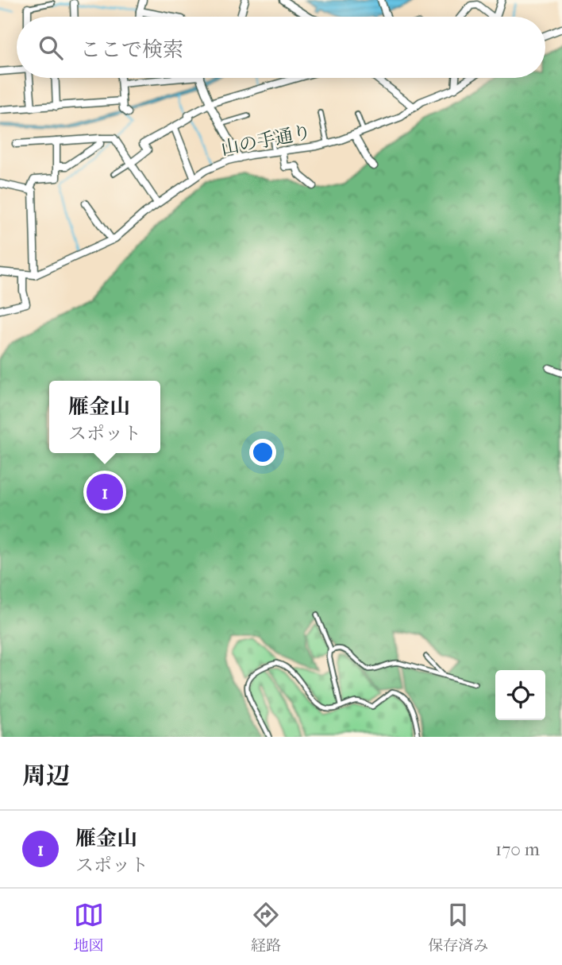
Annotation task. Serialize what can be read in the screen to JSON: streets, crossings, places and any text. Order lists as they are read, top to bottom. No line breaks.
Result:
{"streets":{"street":["山の手通り"]},"page":{"search":"ここで検索","popup":["雁金山","スポット"],"pins":"1","heading":"周辺","list":[{"mark":"1","name":"雁金山","note":"スポット","value":"170 m"}],"nav":["地図","経路","保存済み"]}}
